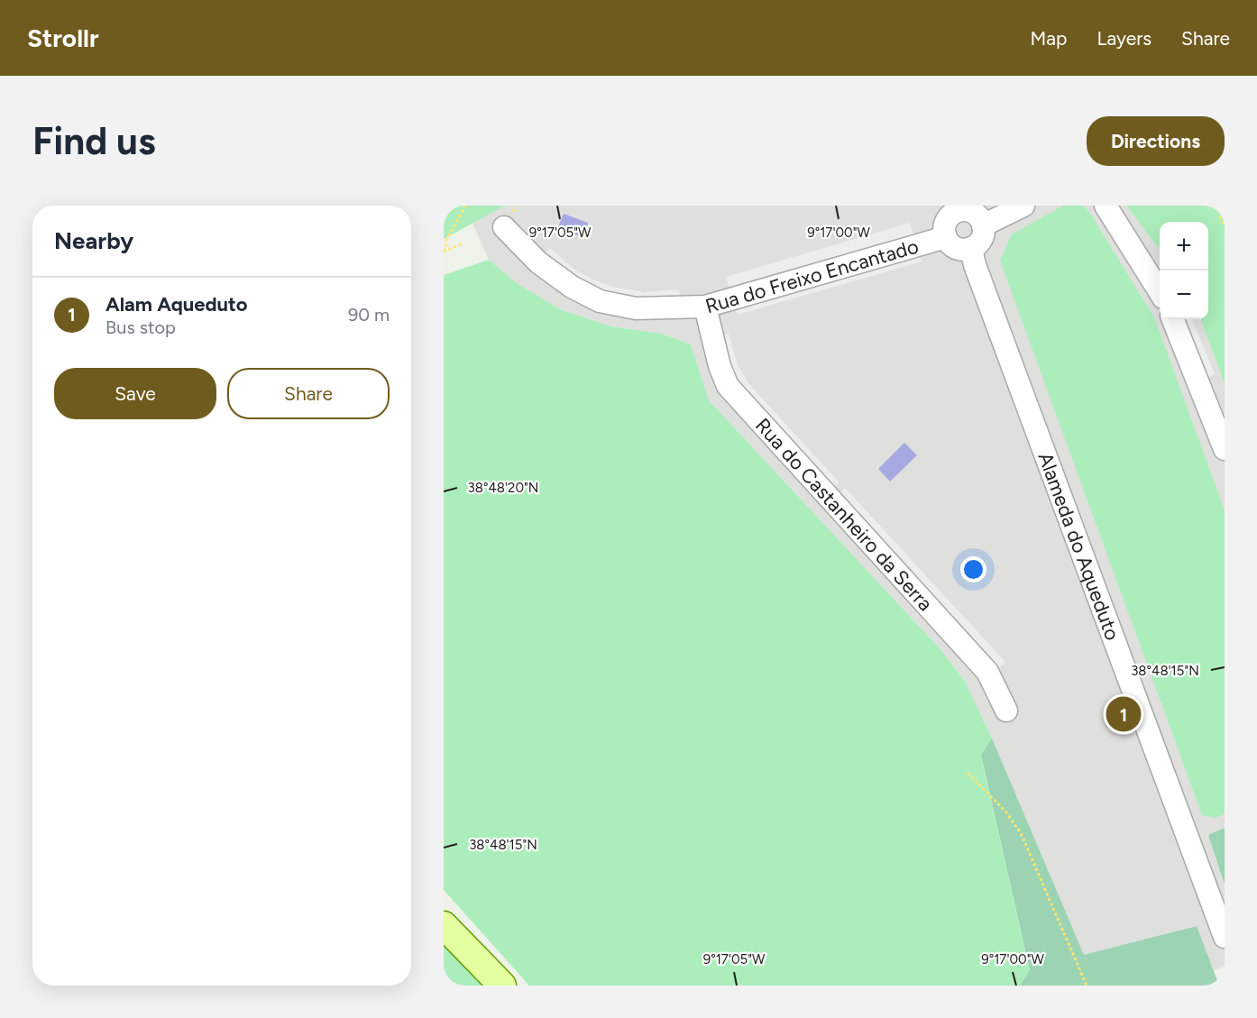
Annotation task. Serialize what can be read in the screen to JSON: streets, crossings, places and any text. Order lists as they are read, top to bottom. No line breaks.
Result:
{"streets":{"street":["Rua do Freixo Encantado","Rua do Castanheiro da Serra","Alameda do Aqueduto"]},"crossings":[["Rua do Freixo Encantado","Rua do Castanheiro da Serra"],["Rua do Freixo Encantado","Alameda do Aqueduto"]],"page":{"header":"Strollr","nav":["Map","Layers","Share"],"buttons":["Directions",["Save","Share"]],"title":"Find us","heading":"Nearby","map_buttons":["+","−"],"list":[{"mark":"1","name":"Alam Aqueduto","note":"Bus stop","value":"90 m"}],"pins":"1"},"coordinates":["9°17'05\"W","9°17'00\"W","38°48'20\"N","38°48'15\"N"]}
